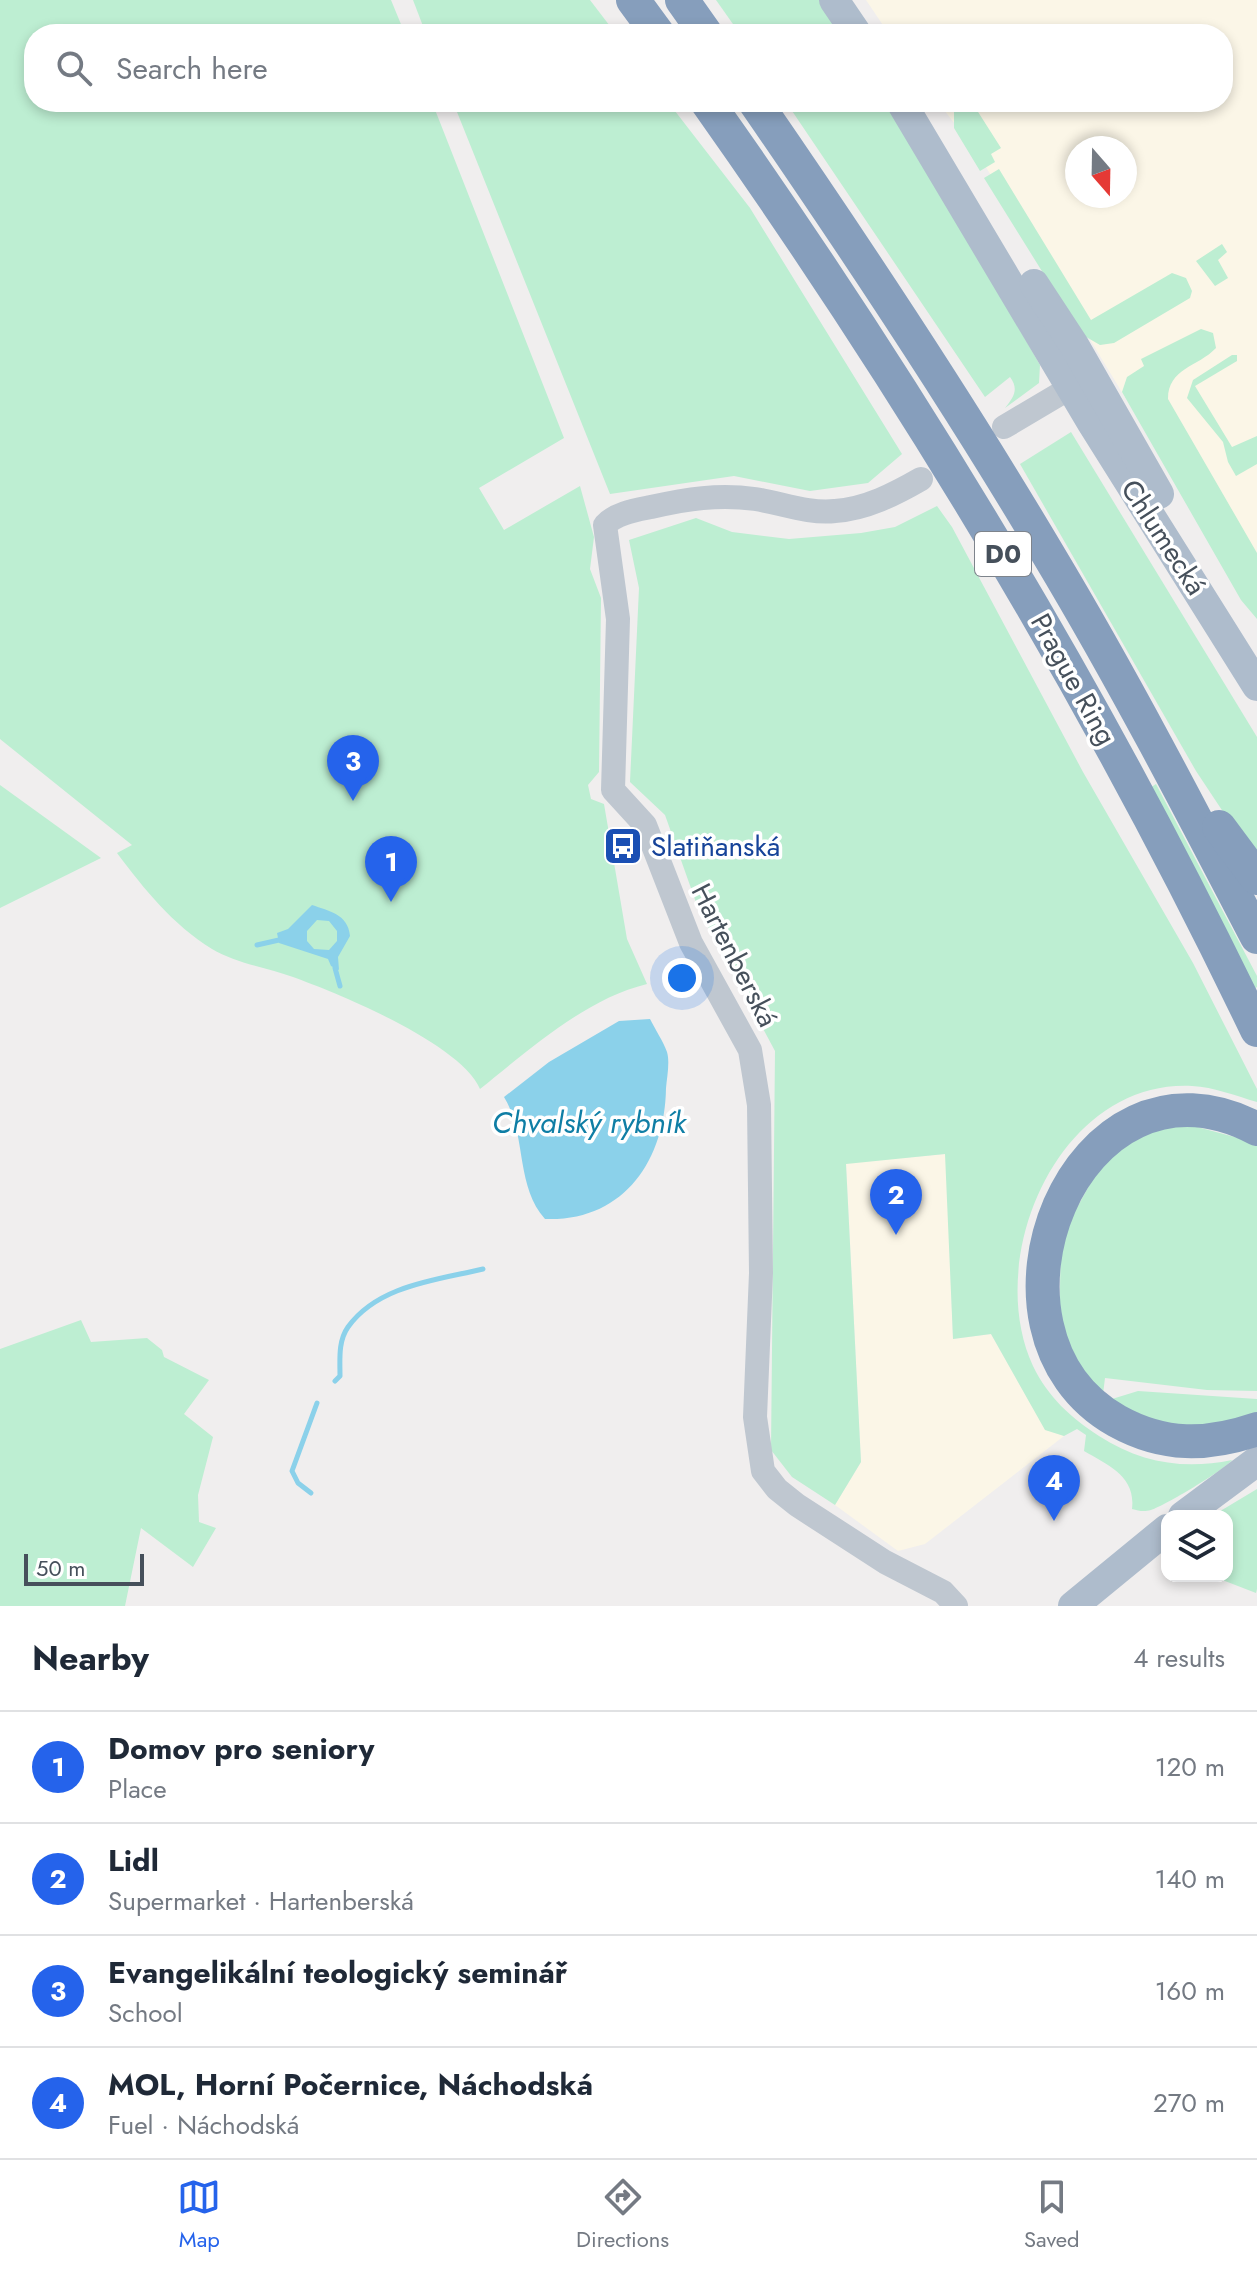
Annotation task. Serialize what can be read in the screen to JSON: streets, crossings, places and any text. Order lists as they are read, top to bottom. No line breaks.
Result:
{"streets":{"highway":["D0","Prague Ring"],"main road":["Chlumecká"],"street":["Hartenberská"]},"water":["Chvalský rybník"],"places":{"bus stop":["Slatiňanská"]},"scale_bar":"50 m","north":"bottom","page":{"search":"Search here","pins":["3","1","2","4"],"scale":"50 m","heading":["Nearby","4 results"],"list":[{"mark":"1","name":"Domov pro seniory","note":"Place","value":"120 m"},{"mark":"2","name":"Lidl","note":"Supermarket · Hartenberská","value":"140 m"},{"mark":"3","name":"Evangelikální teologický seminář","note":"School","value":"160 m"},{"mark":"4","name":"MOL, Horní Počernice, Náchodská","note":"Fuel · Náchodská","value":"270 m"}],"nav":["Map","Directions","Saved"]}}
